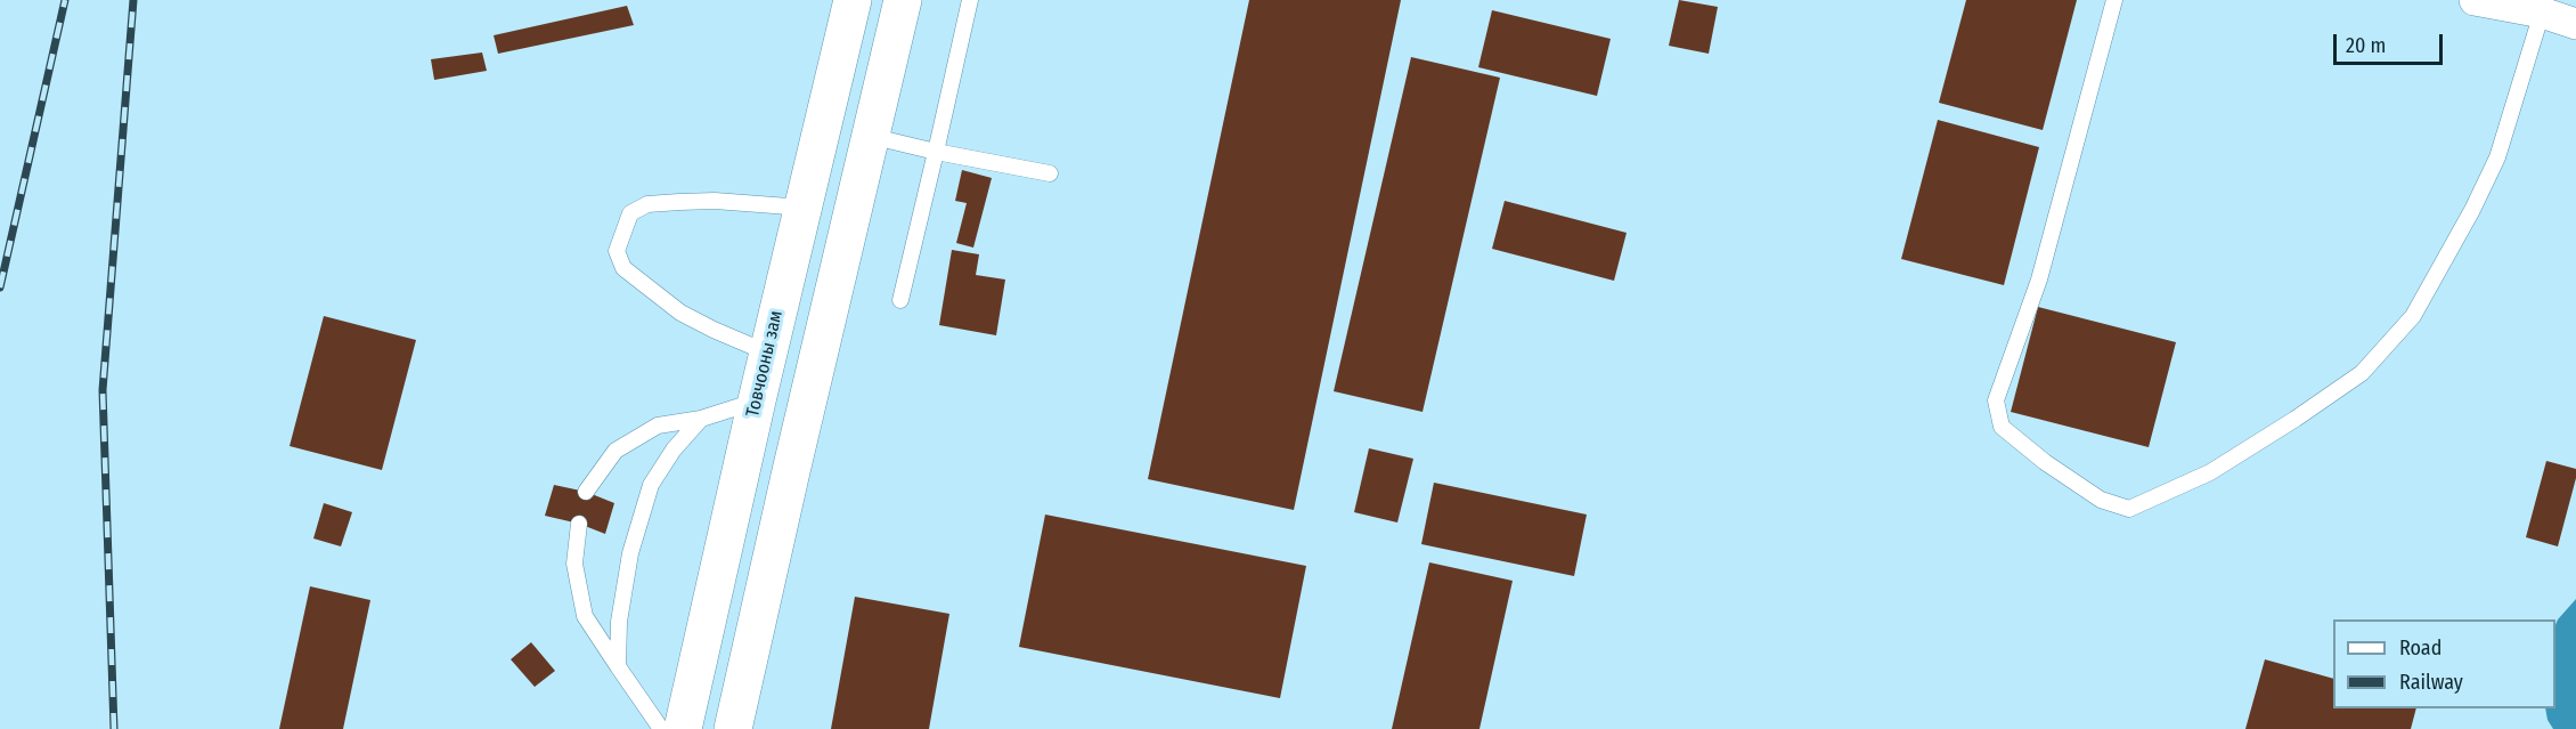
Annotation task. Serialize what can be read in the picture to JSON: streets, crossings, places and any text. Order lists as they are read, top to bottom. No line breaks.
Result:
{"streets":{"highway":["Товчооны зам"]},"legend":["Road","Railway"],"scale_bar":"20 m"}
